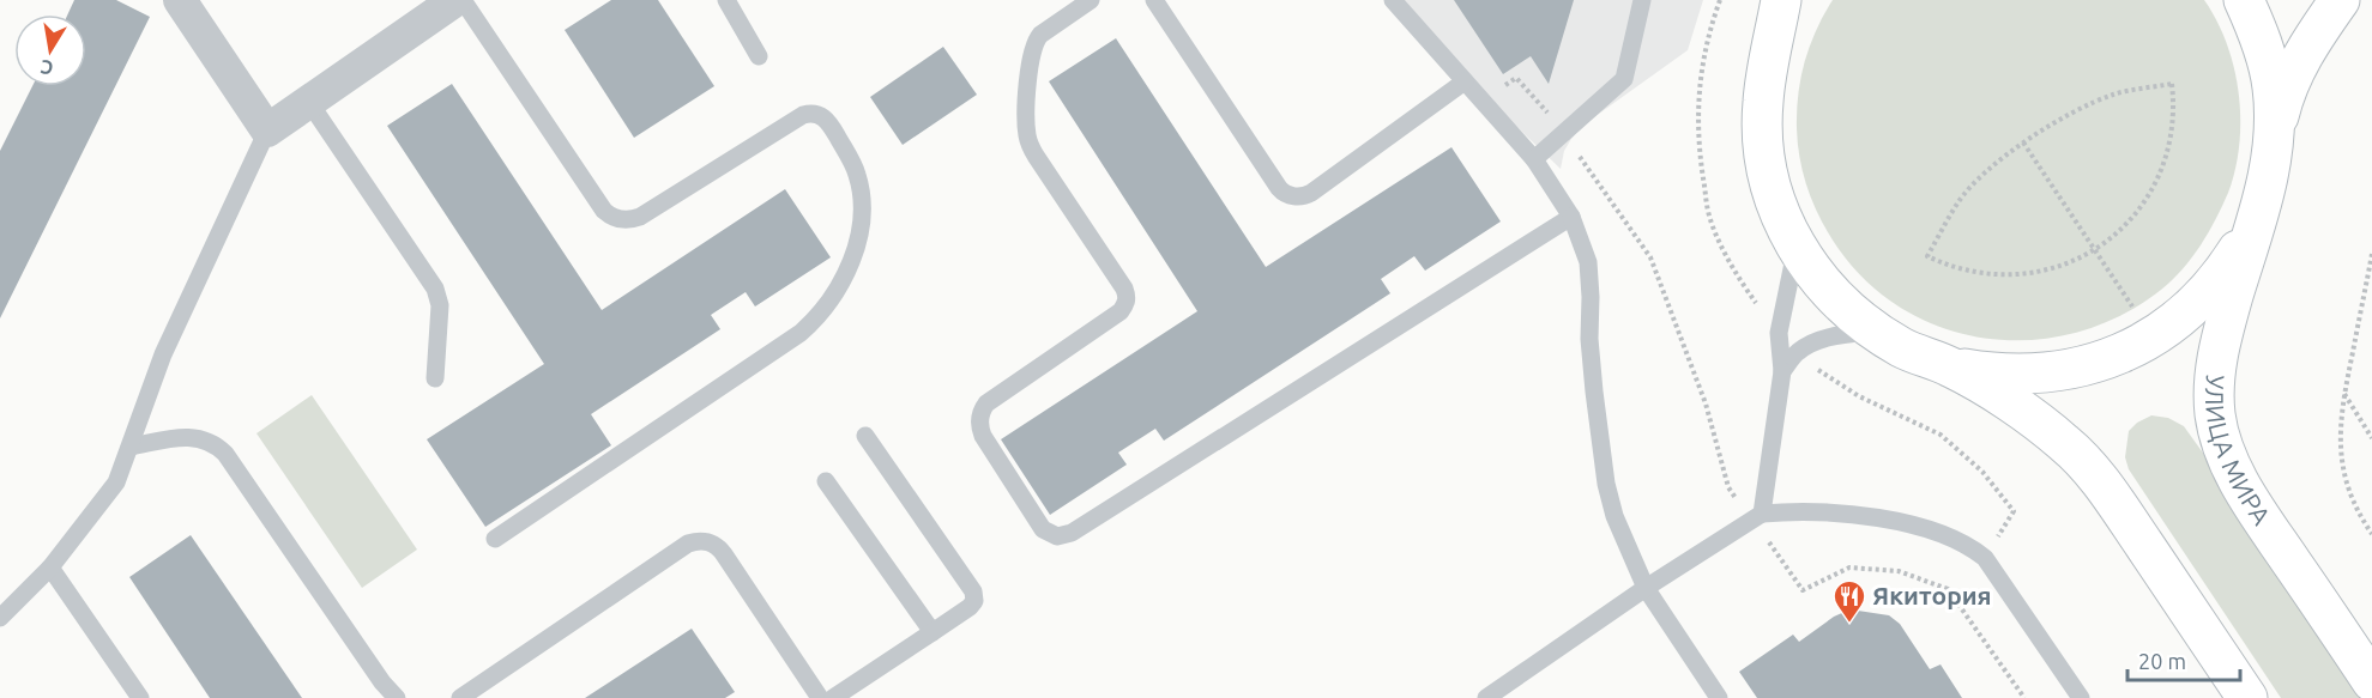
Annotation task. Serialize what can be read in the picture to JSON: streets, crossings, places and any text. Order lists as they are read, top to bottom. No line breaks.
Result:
{"streets":{"main road":["УЛИЦА МИРА"]},"places":{"restaurant":["Якитория"]},"scale_bar":"20 m","north":"bottom"}
